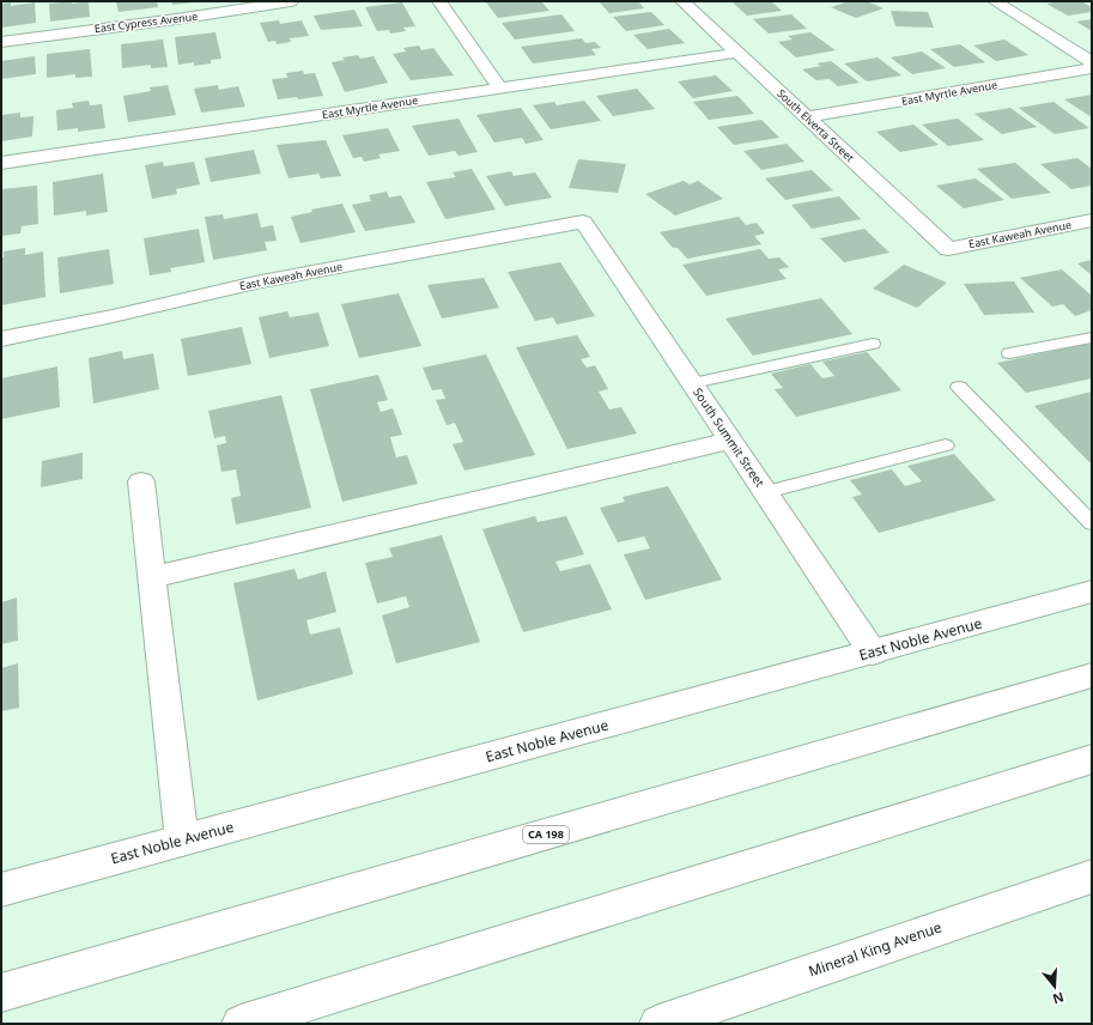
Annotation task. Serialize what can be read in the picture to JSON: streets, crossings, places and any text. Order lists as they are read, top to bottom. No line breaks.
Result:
{"streets":{"main road":["East Cypress Avenue","East Myrtle Avenue","South Elverta Street","East Kaweah Avenue","South Summit Street","East Noble Avenue","CA 198","Mineral King Avenue"]},"crossings":[["East Myrtle Avenue","South Elverta Street"],["South Elverta Street","East Kaweah Avenue"],["East Kaweah Avenue","South Summit Street"],["South Summit Street","East Noble Avenue"]],"north":"bottom"}
